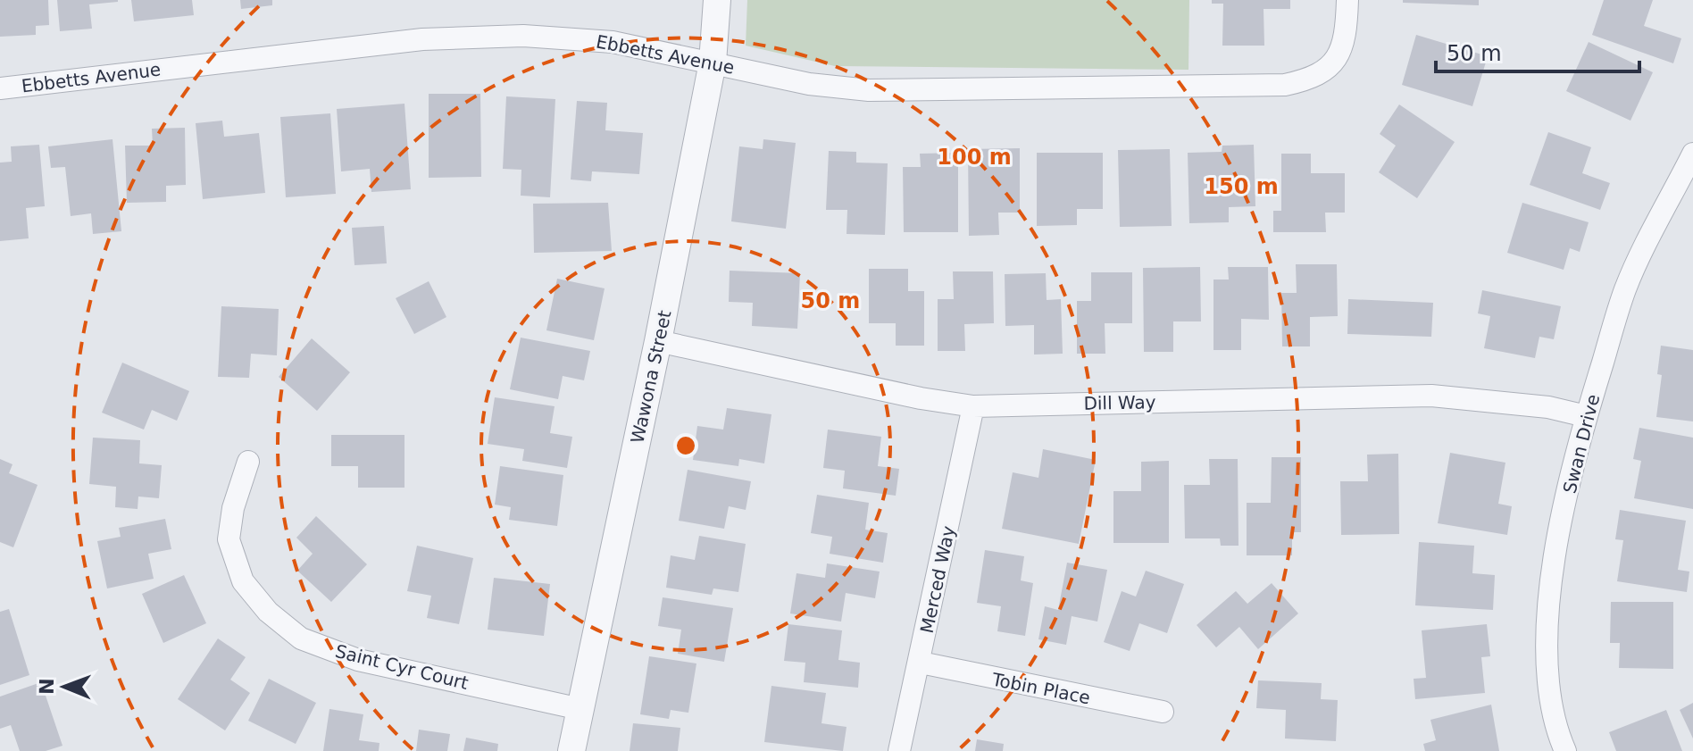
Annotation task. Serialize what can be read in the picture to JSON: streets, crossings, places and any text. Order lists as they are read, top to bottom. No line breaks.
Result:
{"streets":{"street":["Ebbetts Avenue","Wawona Street","Dill Way","Swan Drive","Merced Way","Saint Cyr Court","Tobin Place"]},"crossings":[["Ebbetts Avenue","Wawona Street"],["Wawona Street","Dill Way"],["Wawona Street","Saint Cyr Court"],["Dill Way","Swan Drive"],["Dill Way","Merced Way"],["Merced Way","Tobin Place"]],"scale_bar":"50 m","north":"left","rings":["100 m","150 m","50 m"]}
